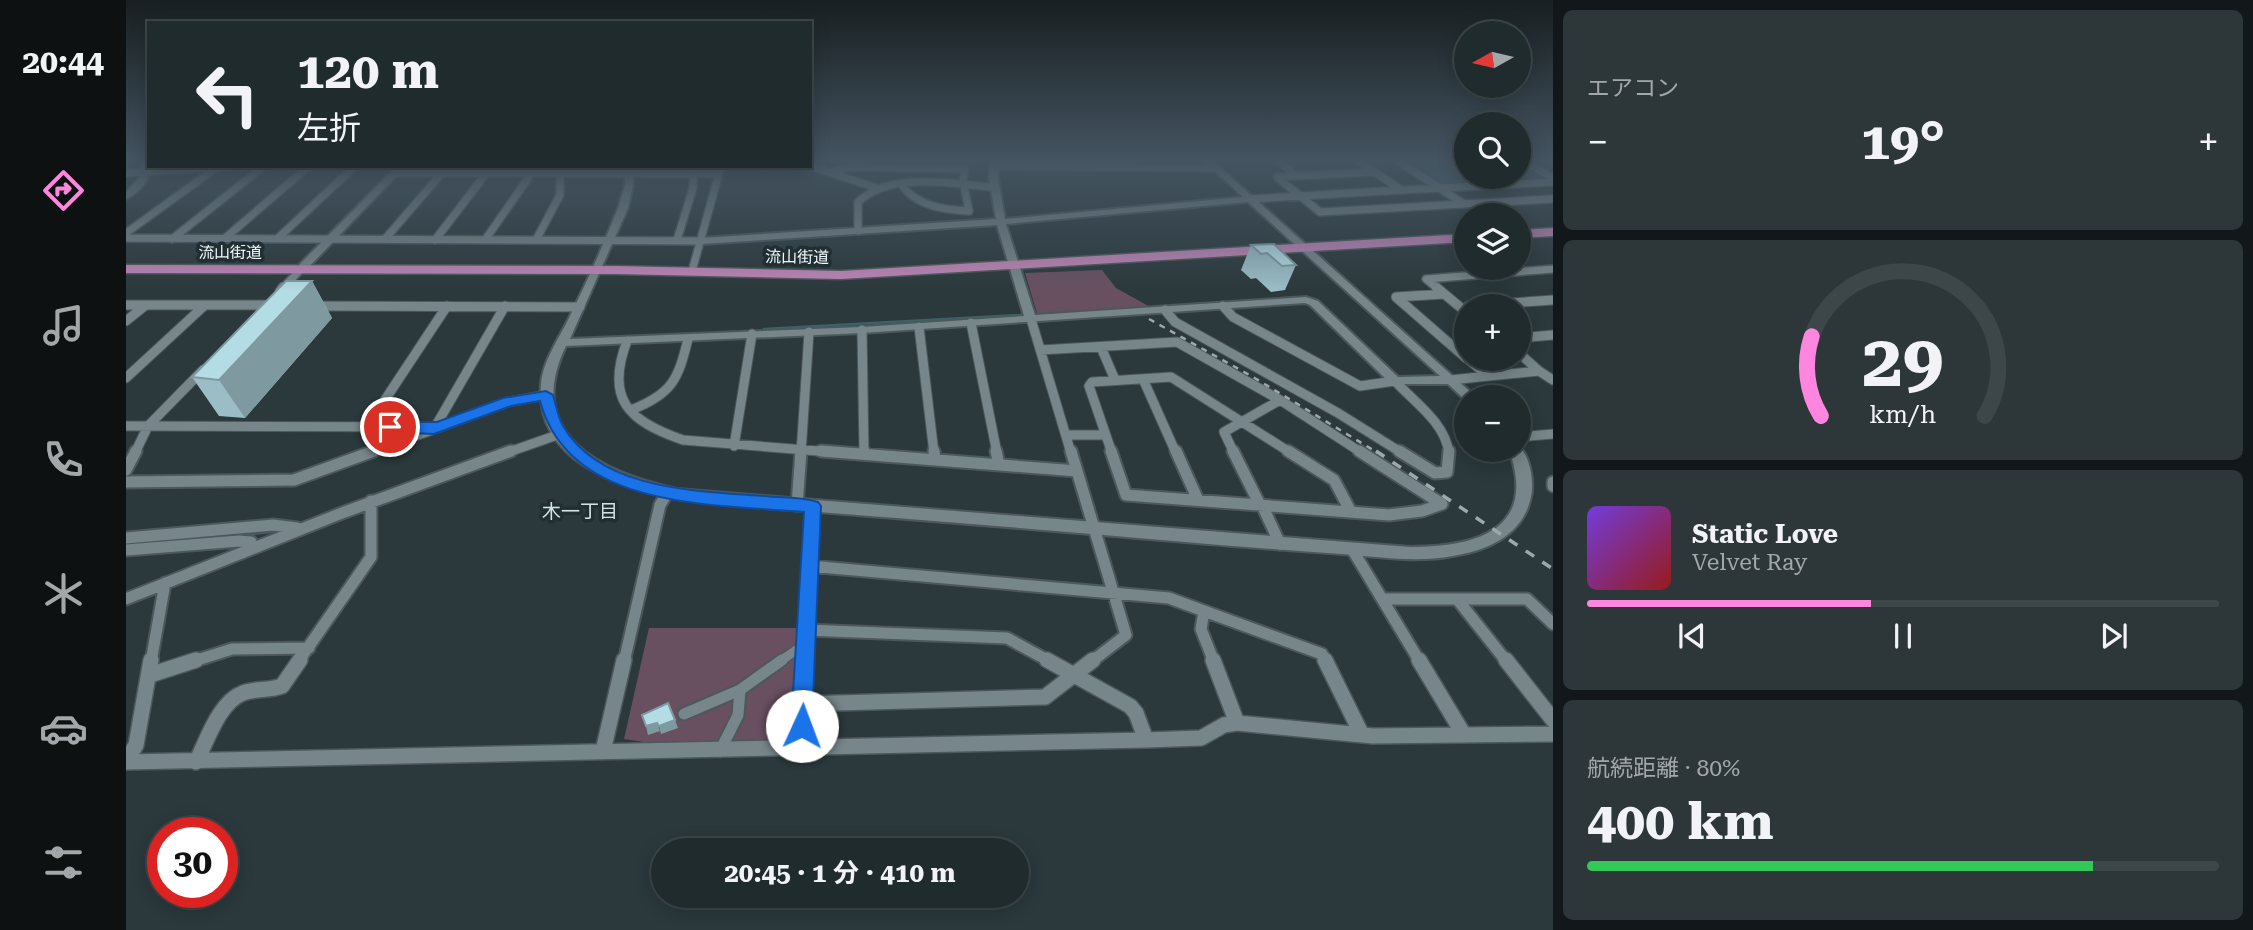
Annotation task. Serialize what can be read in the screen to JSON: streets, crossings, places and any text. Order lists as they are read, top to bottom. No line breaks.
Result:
{"streets":{"main road":["流山街道"]},"districts":["木一丁目"],"north":"left","page":{"tabs":"20:44","tile":["エアコン",["航続距離 · 80%","400 km"]],"map_buttons":["+","−"],"turn":["120 m","左折"],"heat":["−","19°","+"],"song":["Static Love","Velvet Ray"],"limit":"30","trip":"20:45 · 1 分 · 410 m","gauge":["29","km/h"]}}
